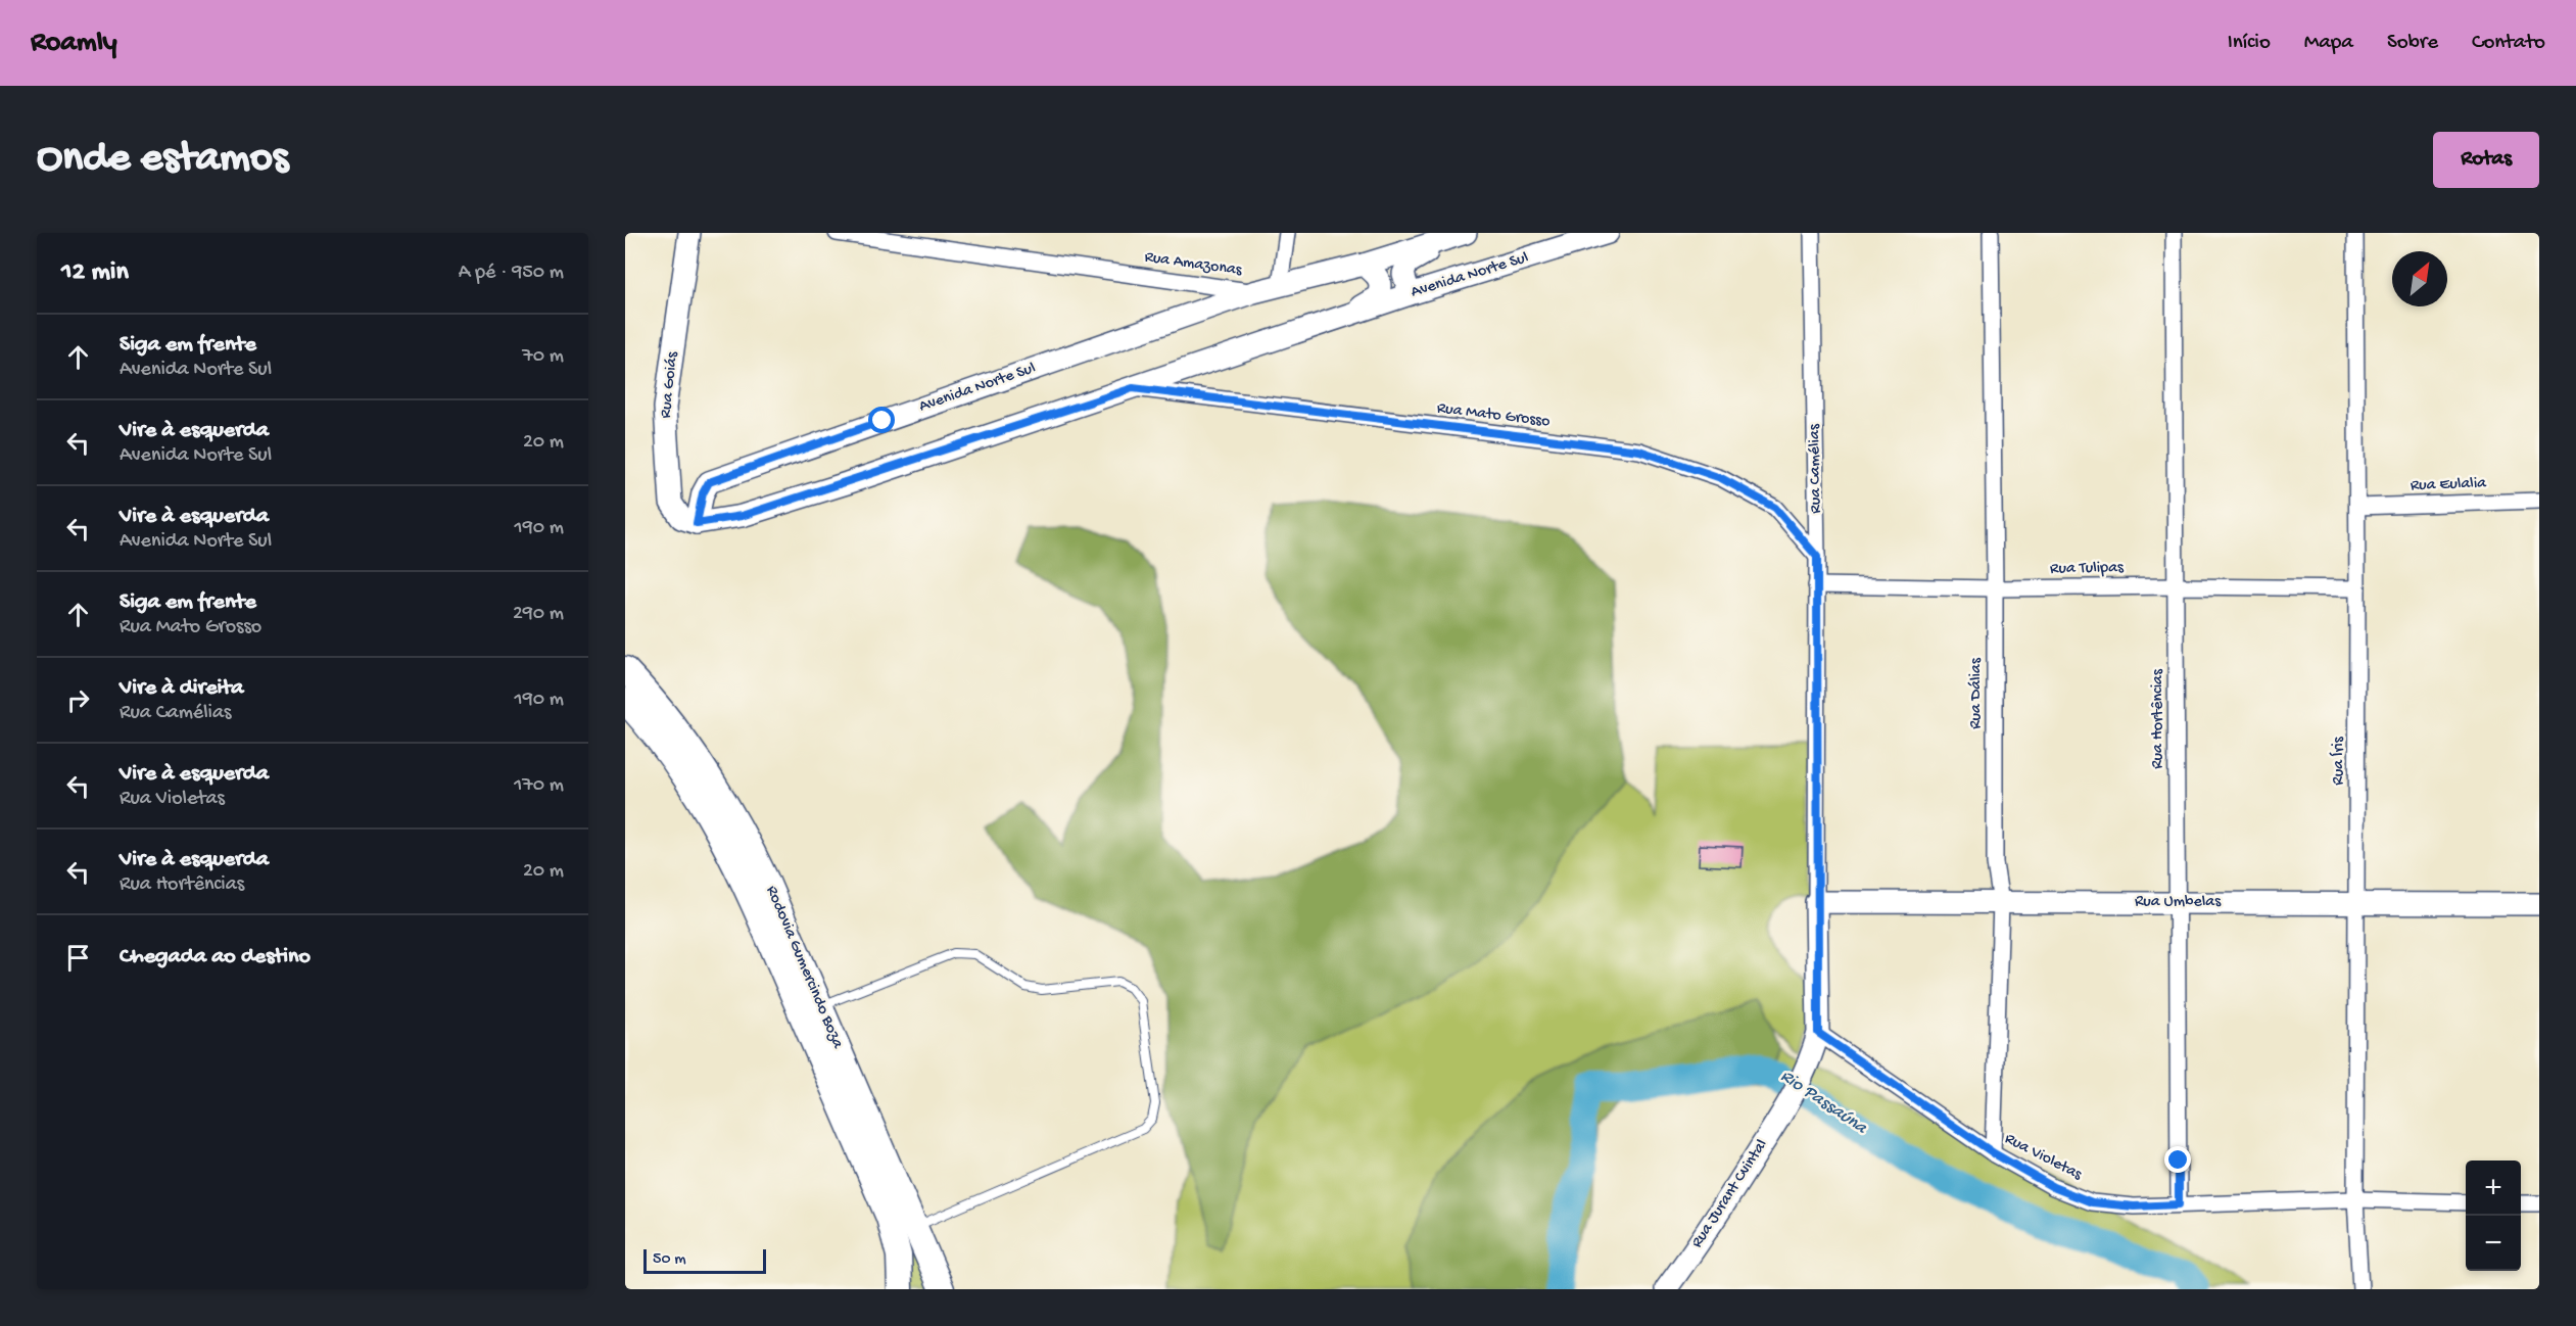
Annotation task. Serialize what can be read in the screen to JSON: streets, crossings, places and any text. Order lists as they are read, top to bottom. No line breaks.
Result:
{"streets":{"main road":["Rodovia Gumercindo Boza"],"street":["Rua Amazonas","Avenida Norte Sul","Rua Goiás","Rua Mato Grosso","Rua Camélias","Rua Eulalia","Rua Tulipas","Rua Dálias","Rua Hortências","Rua Íris","Rua Umbelas","Rua Violetas","Rua Jurant Cvintal"]},"crossings":[["Rua Amazonas","Avenida Norte Sul"],["Avenida Norte Sul","Rua Goiás"],["Avenida Norte Sul","Rua Mato Grosso"],["Rua Mato Grosso","Rua Camélias"],["Rua Camélias","Rua Tulipas"],["Rua Camélias","Rua Umbelas"],["Rua Camélias","Rua Violetas"],["Rua Camélias","Rua Jurant Cvintal"],["Rua Eulalia","Rua Íris"],["Rua Tulipas","Rua Dálias"],["Rua Tulipas","Rua Hortências"],["Rua Tulipas","Rua Íris"],["Rua Dálias","Rua Umbelas"],["Rua Dálias","Rua Violetas"],["Rua Hortências","Rua Umbelas"],["Rua Hortências","Rua Violetas"],["Rua Íris","Rua Umbelas"],["Rua Íris","Rua Violetas"]],"water":["Rio Passaúna"],"scale_bar":"50 m","north":"top right","page":{"header":"Roamly","nav":["Início","Mapa","Sobre","Contato"],"buttons":"Rotas","title":"Onde estamos","heading":["12 min","A pé · 950 m"],"list":[["Siga em frente","Avenida Norte Sul","70 m"],["Vire à esquerda","Avenida Norte Sul","20 m"],["Vire à esquerda","Avenida Norte Sul","190 m"],["Siga em frente","Rua Mato Grosso","290 m"],["Vire à direita","Rua Camélias","190 m"],["Vire à esquerda","Rua Violetas","170 m"],["Vire à esquerda","Rua Hortências","20 m"],"Chegada ao destino"],"map_buttons":["+","−"],"scale":"50 m"}}
